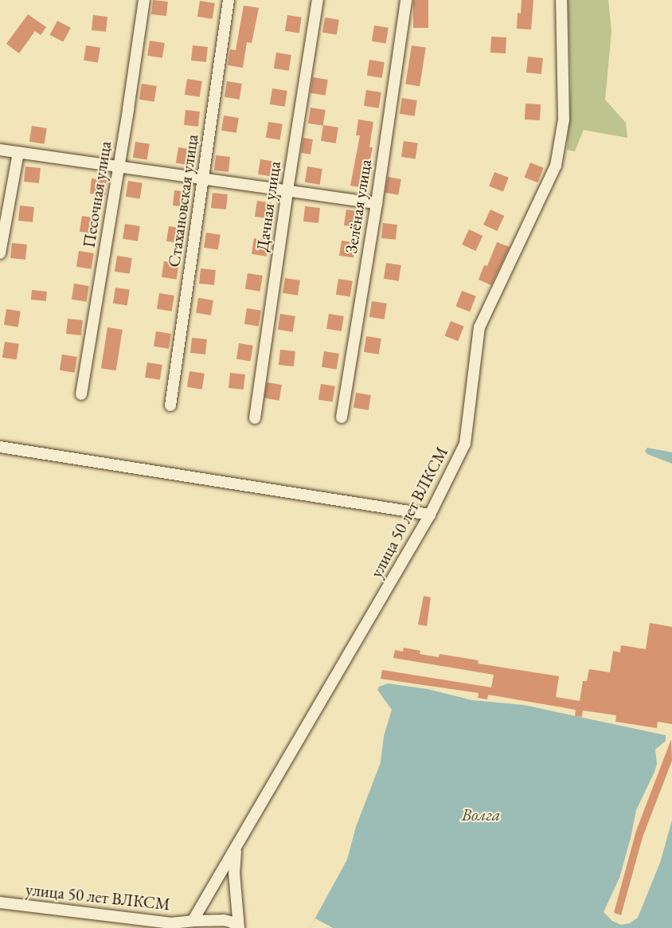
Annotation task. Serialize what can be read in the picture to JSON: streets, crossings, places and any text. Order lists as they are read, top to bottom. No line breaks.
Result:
{"streets":{"street":["Песочная улица","Стахановская улица","Дачная улица","Зелёная улица","улица 50 лет ВЛКСМ"]},"water":["Волга"]}
